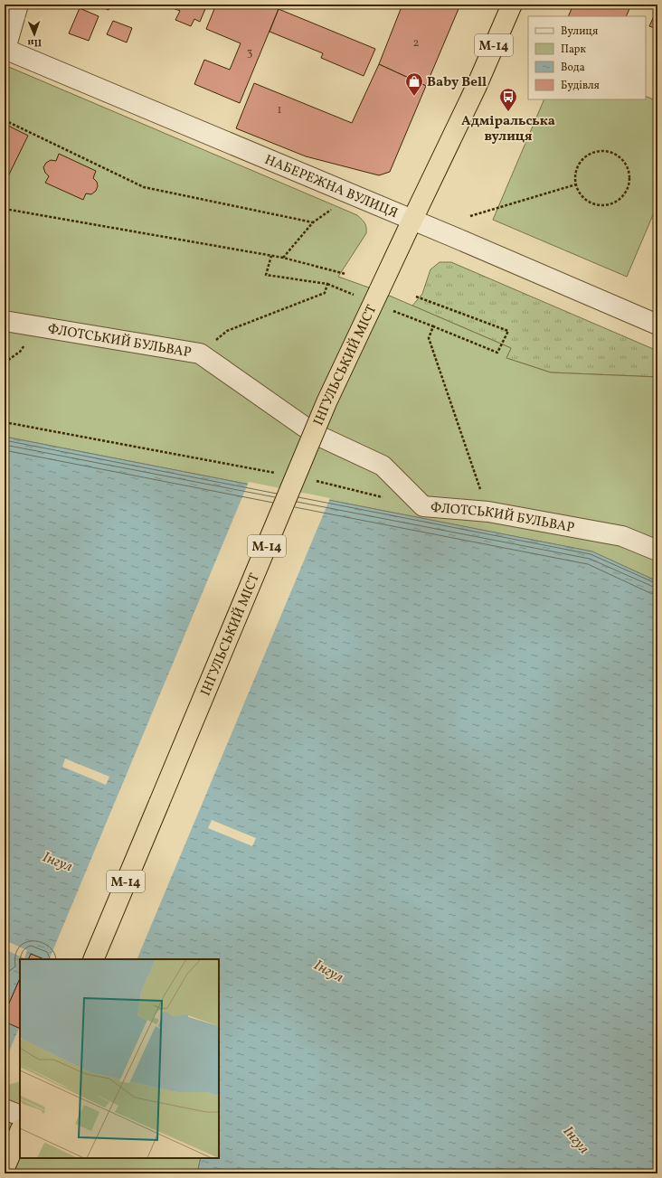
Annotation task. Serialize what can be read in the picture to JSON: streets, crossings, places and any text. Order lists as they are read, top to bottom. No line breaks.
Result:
{"streets":{"highway":["М-14","ІНГУЛЬСЬКИЙ МІСТ"],"street":["НАБЕРЕЖНА ВУЛИЦЯ","ФЛОТСЬКИЙ БУЛЬВАР"]},"crossings":[["М-14","НАБЕРЕЖНА ВУЛИЦЯ"],["М-14","ІНГУЛЬСЬКИЙ МІСТ"],["НАБЕРЕЖНА ВУЛИЦЯ","ІНГУЛЬСЬКИЙ МІСТ"]],"water":["Інгул"],"places":{"shop":["Baby Bell"],"bus stop":["Адміральська вулиця"]},"house_numbers":["2","3","1"],"legend":["Вулиця","Парк","Вода","Будівля"],"north":"bottom"}
